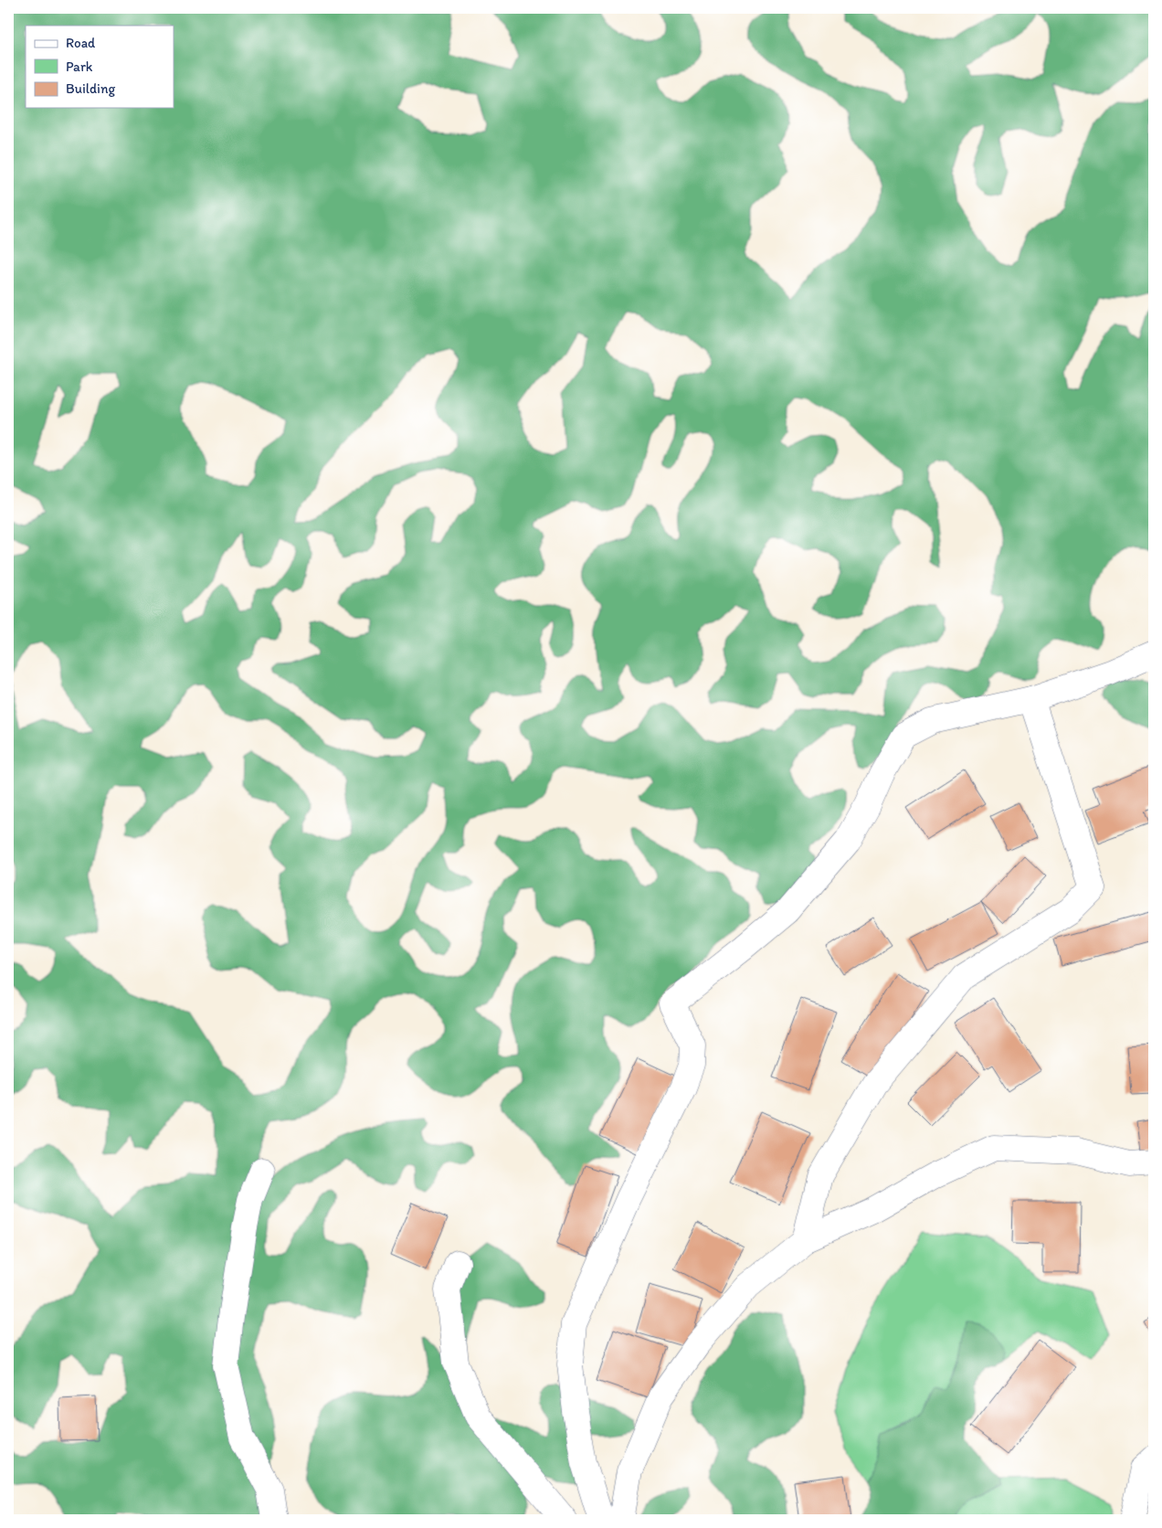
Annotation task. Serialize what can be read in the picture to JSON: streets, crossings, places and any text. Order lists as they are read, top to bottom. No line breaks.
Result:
{"legend":["Road","Park","Building"]}
